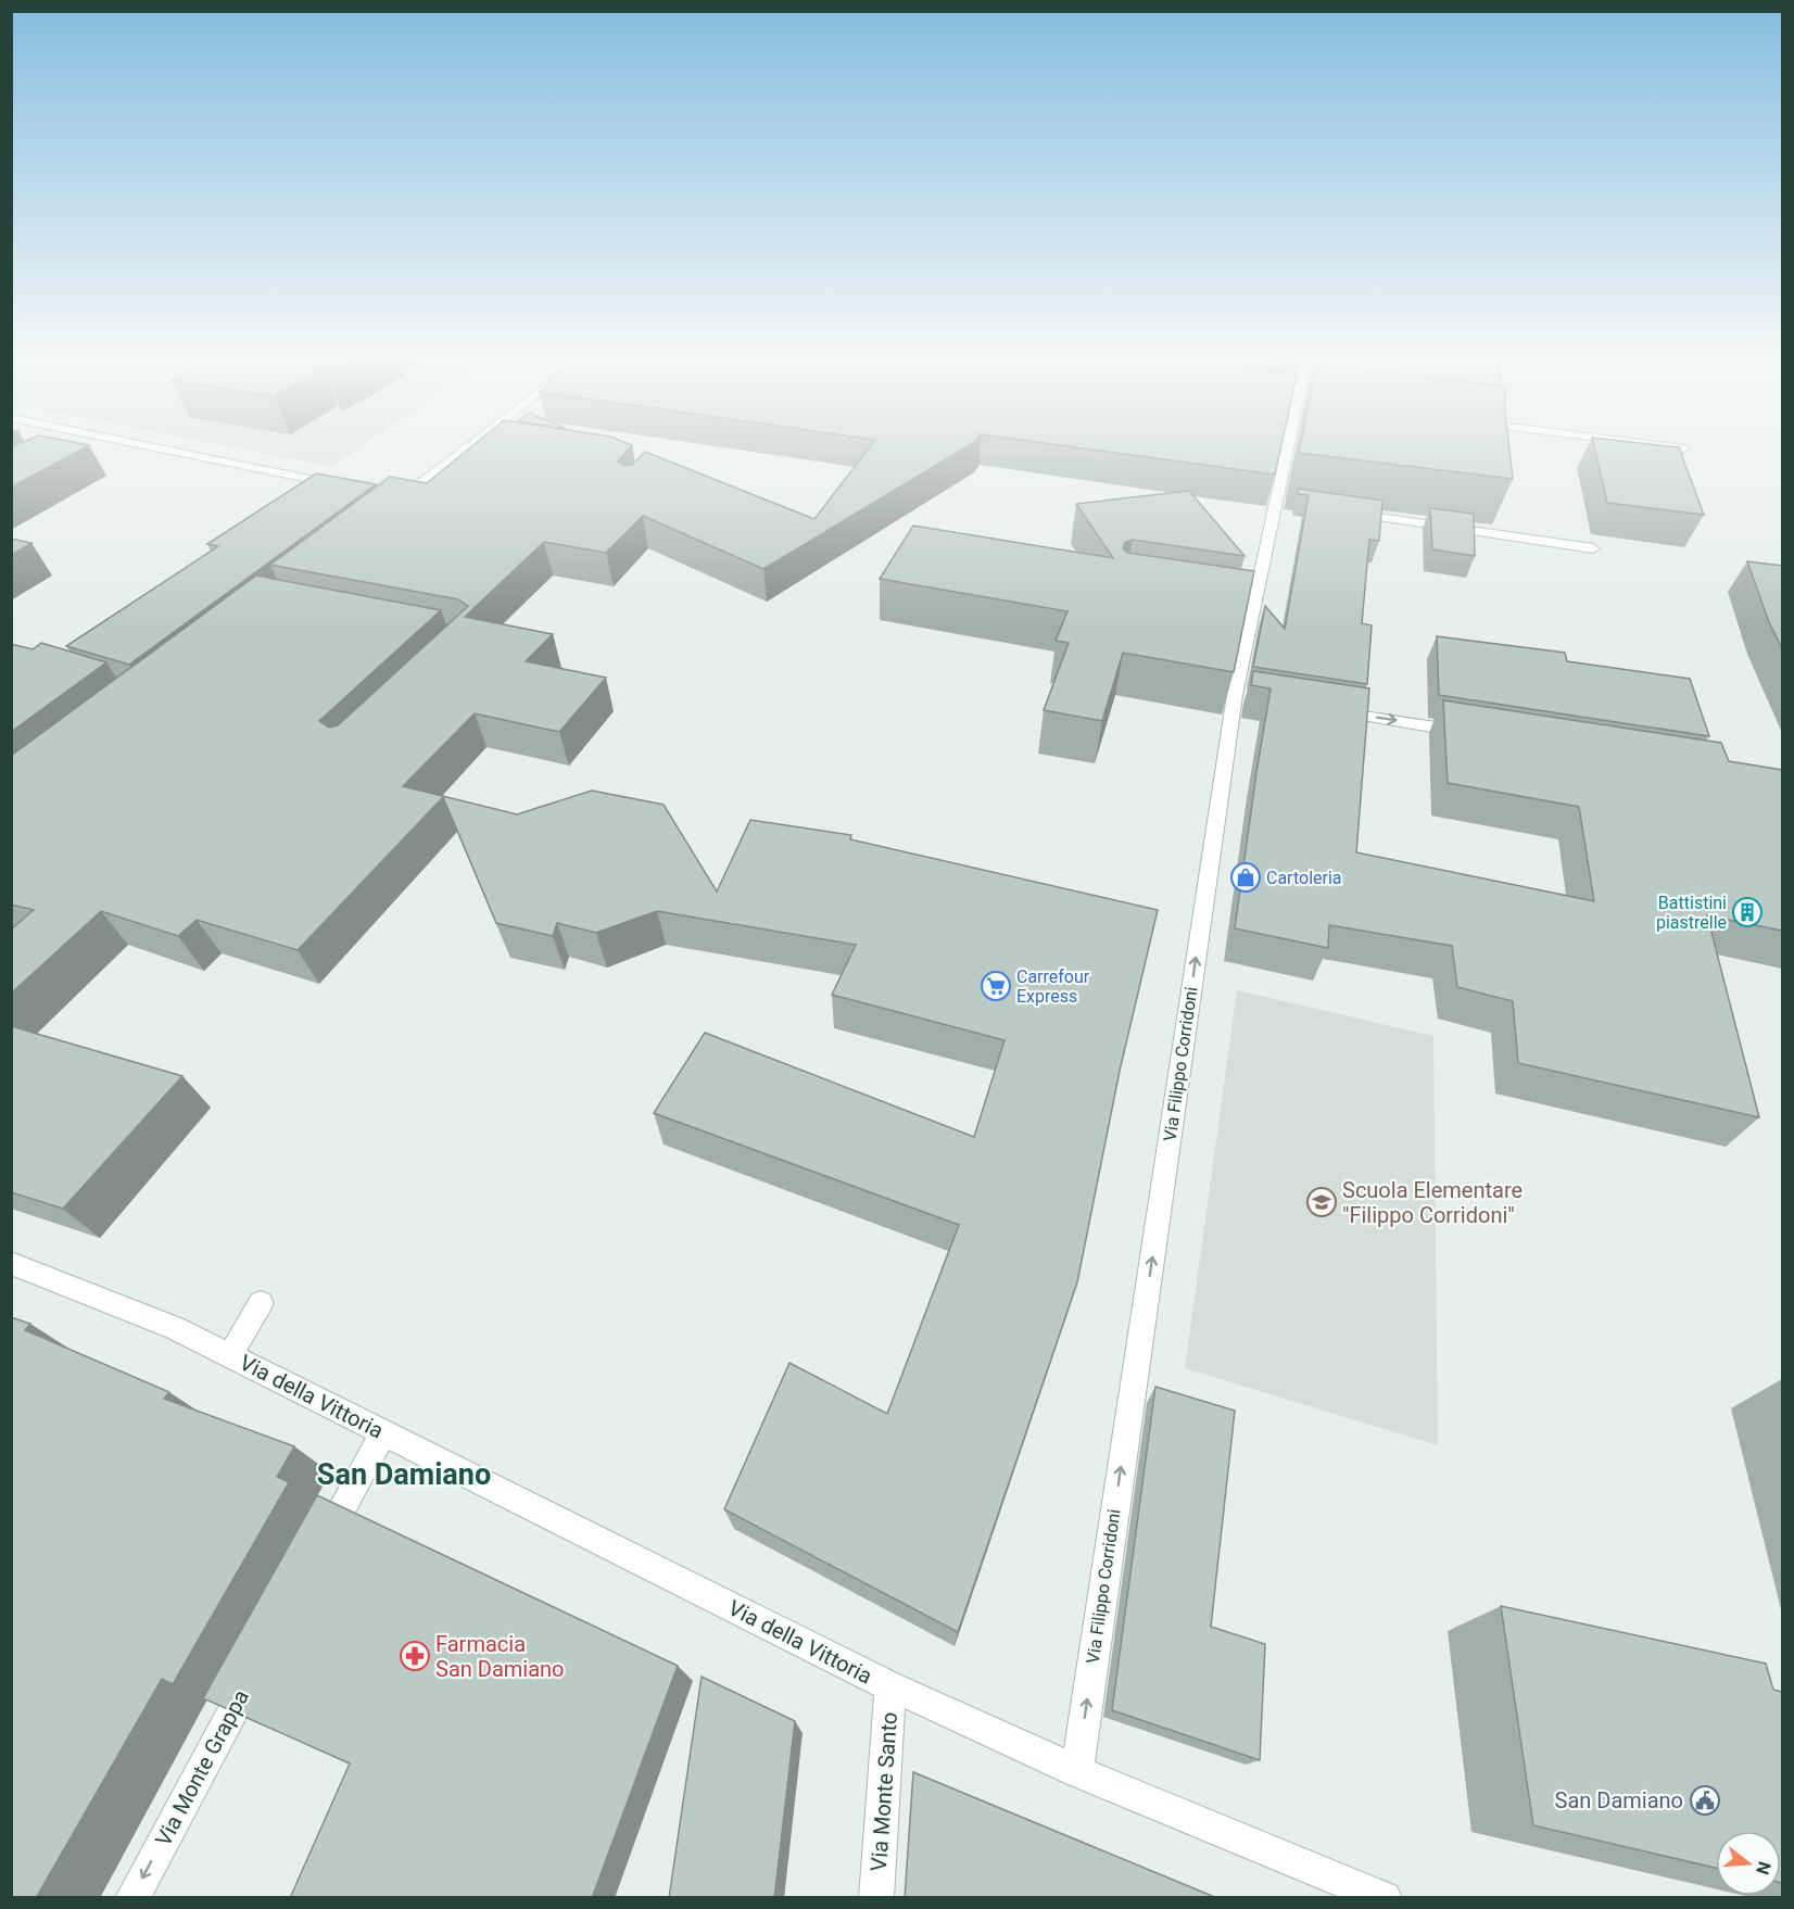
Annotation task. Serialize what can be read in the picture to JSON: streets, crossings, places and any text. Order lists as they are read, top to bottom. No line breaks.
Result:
{"streets":{"street":["Via Filippo Corridoni","Via della Vittoria","Via Monte Grappa","Via Monte Santo"]},"crossings":[["Via Filippo Corridoni","Via della Vittoria"],["Via della Vittoria","Via Monte Santo"]],"one_way":["Via Filippo Corridoni","Via Monte Grappa"],"districts":["San Damiano"],"places":{"shop":["Cartoleria"],"building":["Battistini piastrelle"],"supermarket":["Carrefour Express"],"school or university":["Scuola Elementare \"Filippo Corridoni\""],"pharmacy":["Farmacia San Damiano"],"public building":["San Damiano"]},"north":"right"}
